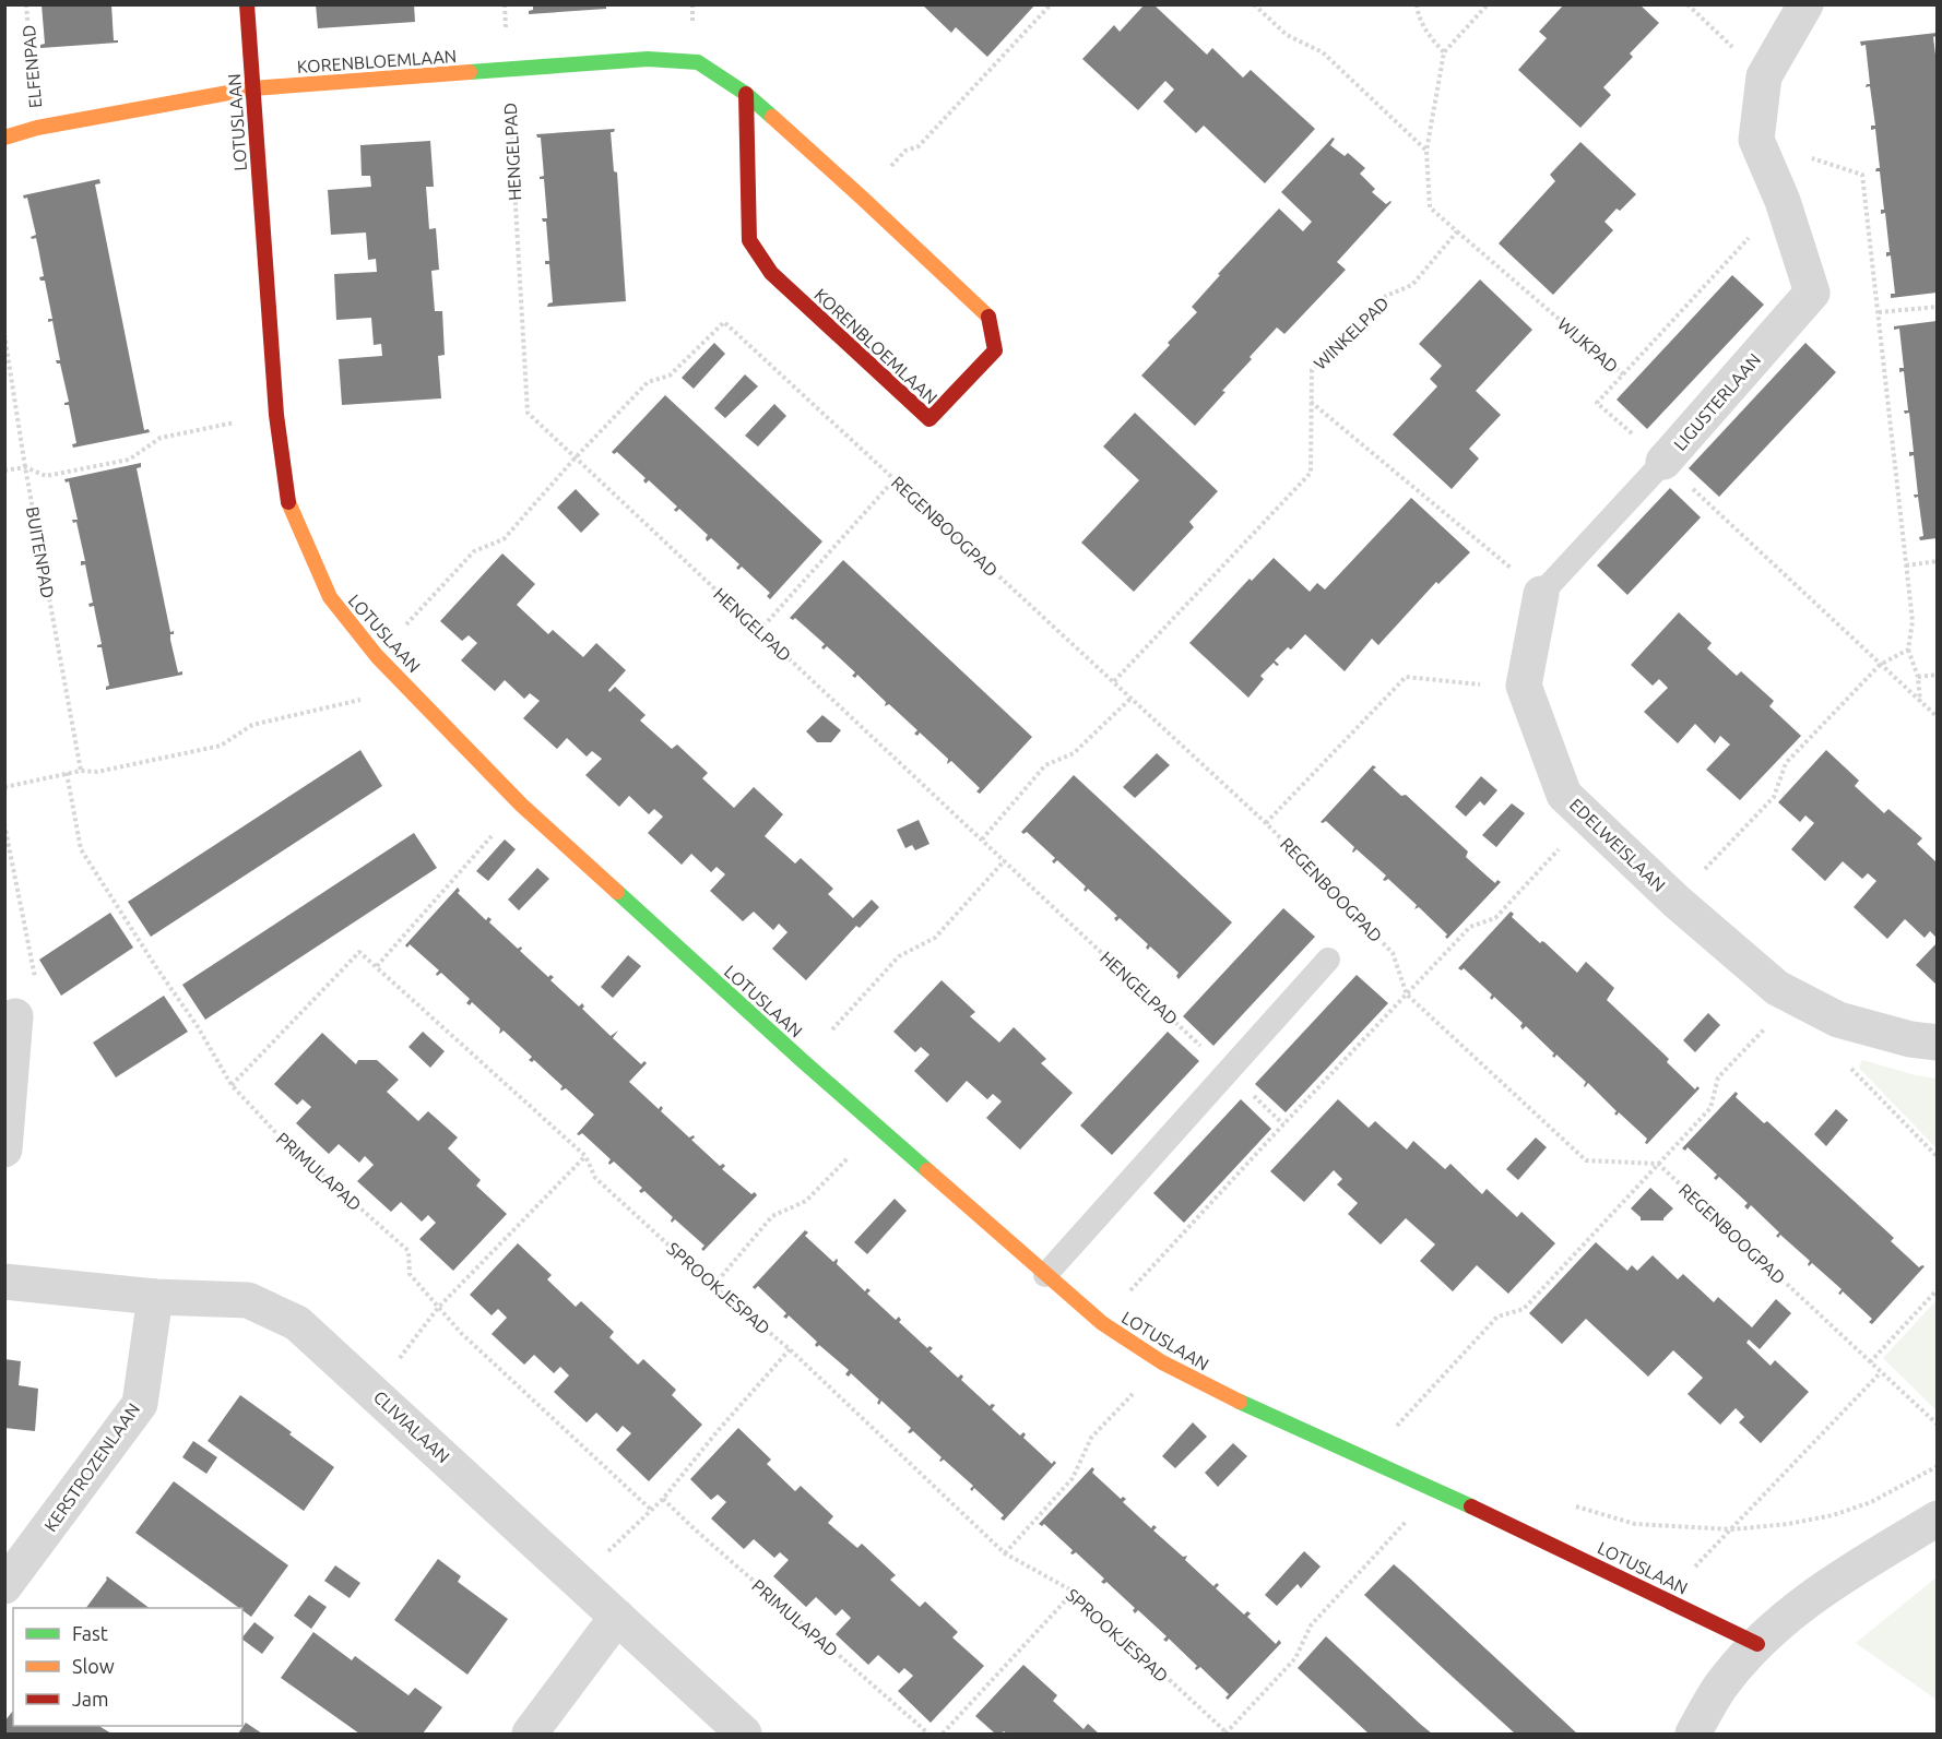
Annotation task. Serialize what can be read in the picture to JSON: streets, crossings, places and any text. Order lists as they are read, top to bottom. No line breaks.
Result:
{"streets":{"street":["KORENBLOEMLAAN","LOTUSLAAN","LIGUSTERLAAN","EDELWEISLAAN","CLIVIALAAN","KERSTROZENLAAN"],"path":["ELFENPAD","HENGELPAD","WINKELPAD","WIJKPAD","REGENBOOGPAD","BUITENPAD","PRIMULAPAD","SPROOKJESPAD"]},"crossings":[["KORENBLOEMLAAN","ELFENPAD"],["KORENBLOEMLAAN","LOTUSLAAN"],["KORENBLOEMLAAN","HENGELPAD"],["HENGELPAD","REGENBOOGPAD"],["WINKELPAD","WIJKPAD"],["WINKELPAD","REGENBOOGPAD"],["WIJKPAD","LIGUSTERLAAN"],["PRIMULAPAD","SPROOKJESPAD"],["CLIVIALAAN","KERSTROZENLAAN"]],"legend":["Fast","Slow","Jam"]}
